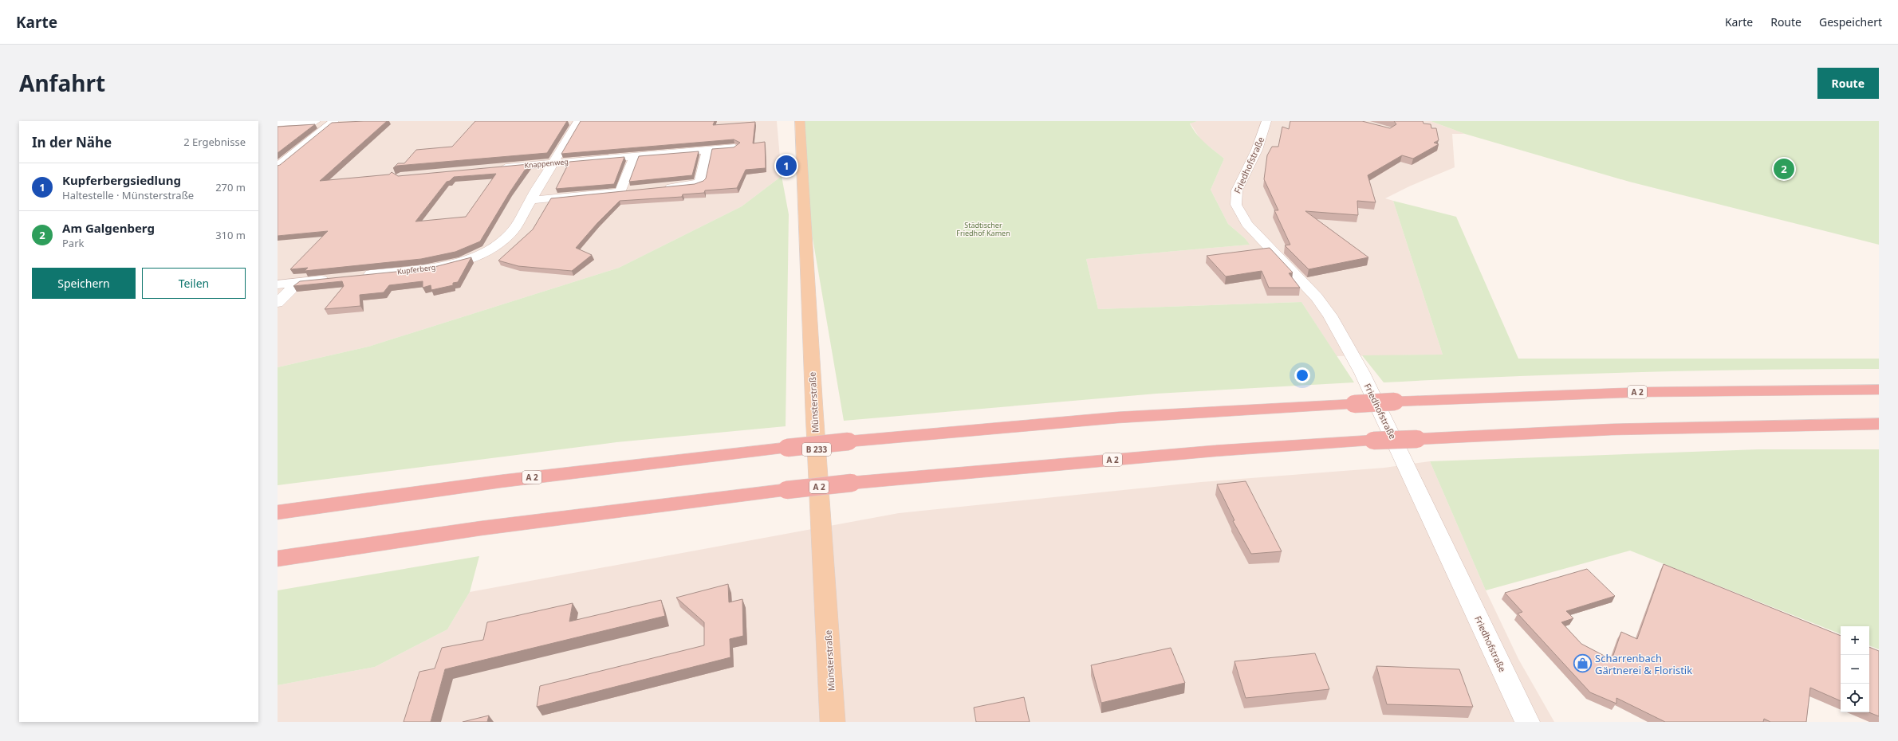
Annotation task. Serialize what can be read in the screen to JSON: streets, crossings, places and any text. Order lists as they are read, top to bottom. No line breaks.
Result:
{"streets":{"highway":["A 2"],"main road":["Münsterstraße","B 233"],"street":["Knappenweg","Friedhofstraße","Kupferberg"]},"crossings":[["Knappenweg","Kupferberg"]],"parks":["Städtischer Friedhof Kamen"],"places":{"shop":["Scharrenbach Gärtnerei & Floristik"]},"page":{"header":"Karte","nav":["Karte","Route","Gespeichert"],"title":"Anfahrt","buttons":["Route",["Speichern","Teilen"]],"heading":["In der Nähe","2 Ergebnisse"],"pins":["1","2"],"list":[{"mark":"1","name":"Kupferbergsiedlung","note":"Haltestelle · Münsterstraße","value":"270 m"},{"mark":"2","name":"Am Galgenberg","note":"Park","value":"310 m"}],"map_buttons":["+","−"]}}
